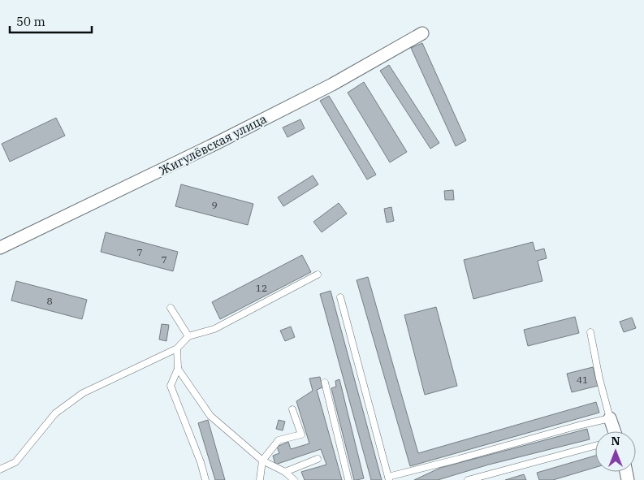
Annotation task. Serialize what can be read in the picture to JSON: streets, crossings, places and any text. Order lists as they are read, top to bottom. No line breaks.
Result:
{"streets":{"street":["Жигулёвская улица"]},"house_numbers":["9","7","7","12","8","41"],"scale_bar":"50 m","north":"top"}
